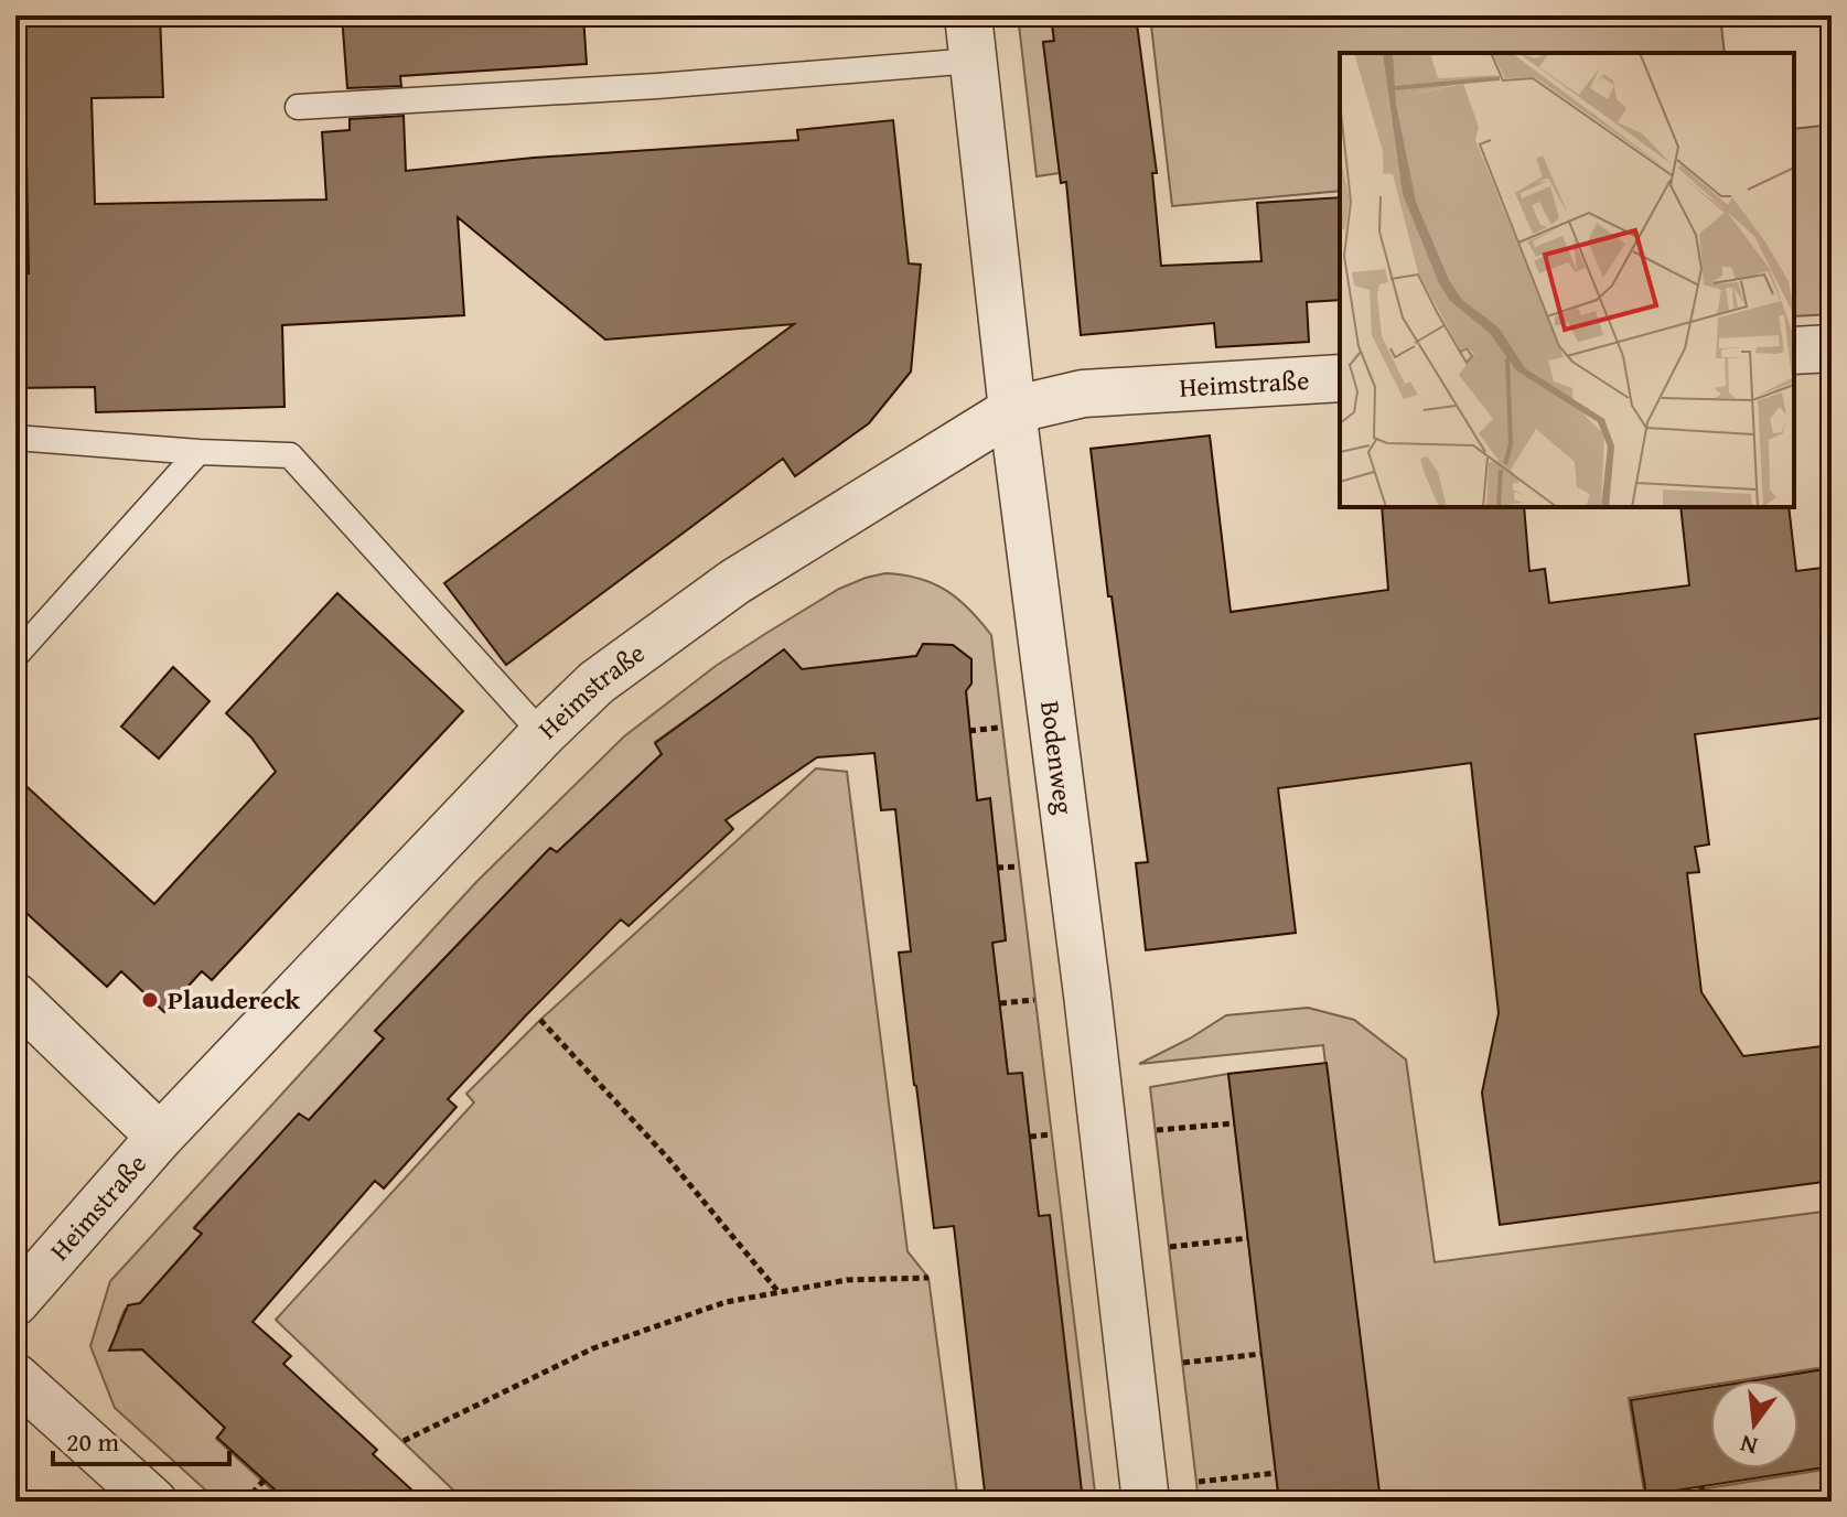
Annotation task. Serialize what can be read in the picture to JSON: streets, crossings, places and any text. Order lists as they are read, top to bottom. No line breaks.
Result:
{"streets":{"street":["Heimstraße","Bodenweg"]},"crossings":[["Heimstraße","Bodenweg"]],"places":["Plaudereck"],"scale_bar":"20 m","north":"bottom"}
